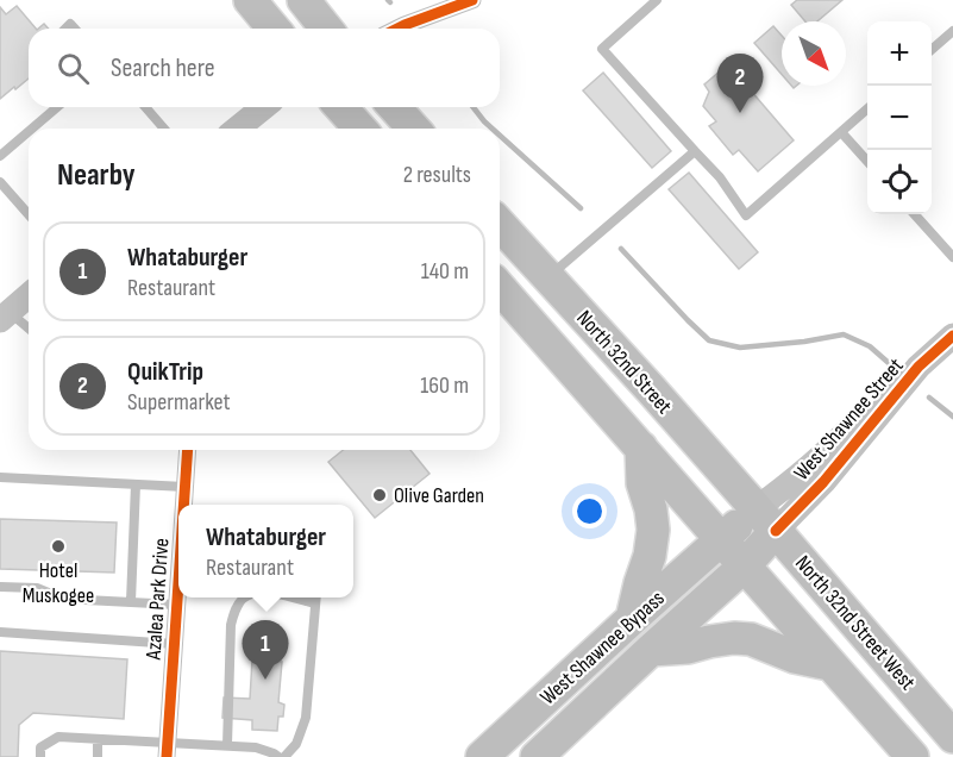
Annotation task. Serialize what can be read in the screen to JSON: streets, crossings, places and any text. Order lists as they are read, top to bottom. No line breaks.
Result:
{"streets":{"highway":["North 32nd Street","North 32nd Street West","West Shawnee Bypass"],"street":["West Shawnee Street","Azalea Park Drive"]},"crossings":[["North 32nd Street","West Shawnee Street"],["North 32nd Street","North 32nd Street West"],["North 32nd Street","West Shawnee Bypass"],["West Shawnee Street","North 32nd Street West"],["West Shawnee Street","West Shawnee Bypass"],["North 32nd Street West","West Shawnee Bypass"]],"places":["Olive Garden","Hotel Muskogee"],"north":"bottom right","page":{"map_buttons":["+","−"],"search":"Search here","pins":["2","1"],"heading":["Nearby","2 results"],"list":[{"mark":"1","name":"Whataburger","note":"Restaurant","value":"140 m"},{"mark":"2","name":"QuikTrip","note":"Supermarket","value":"160 m"}],"popup":["Whataburger","Restaurant"]}}
